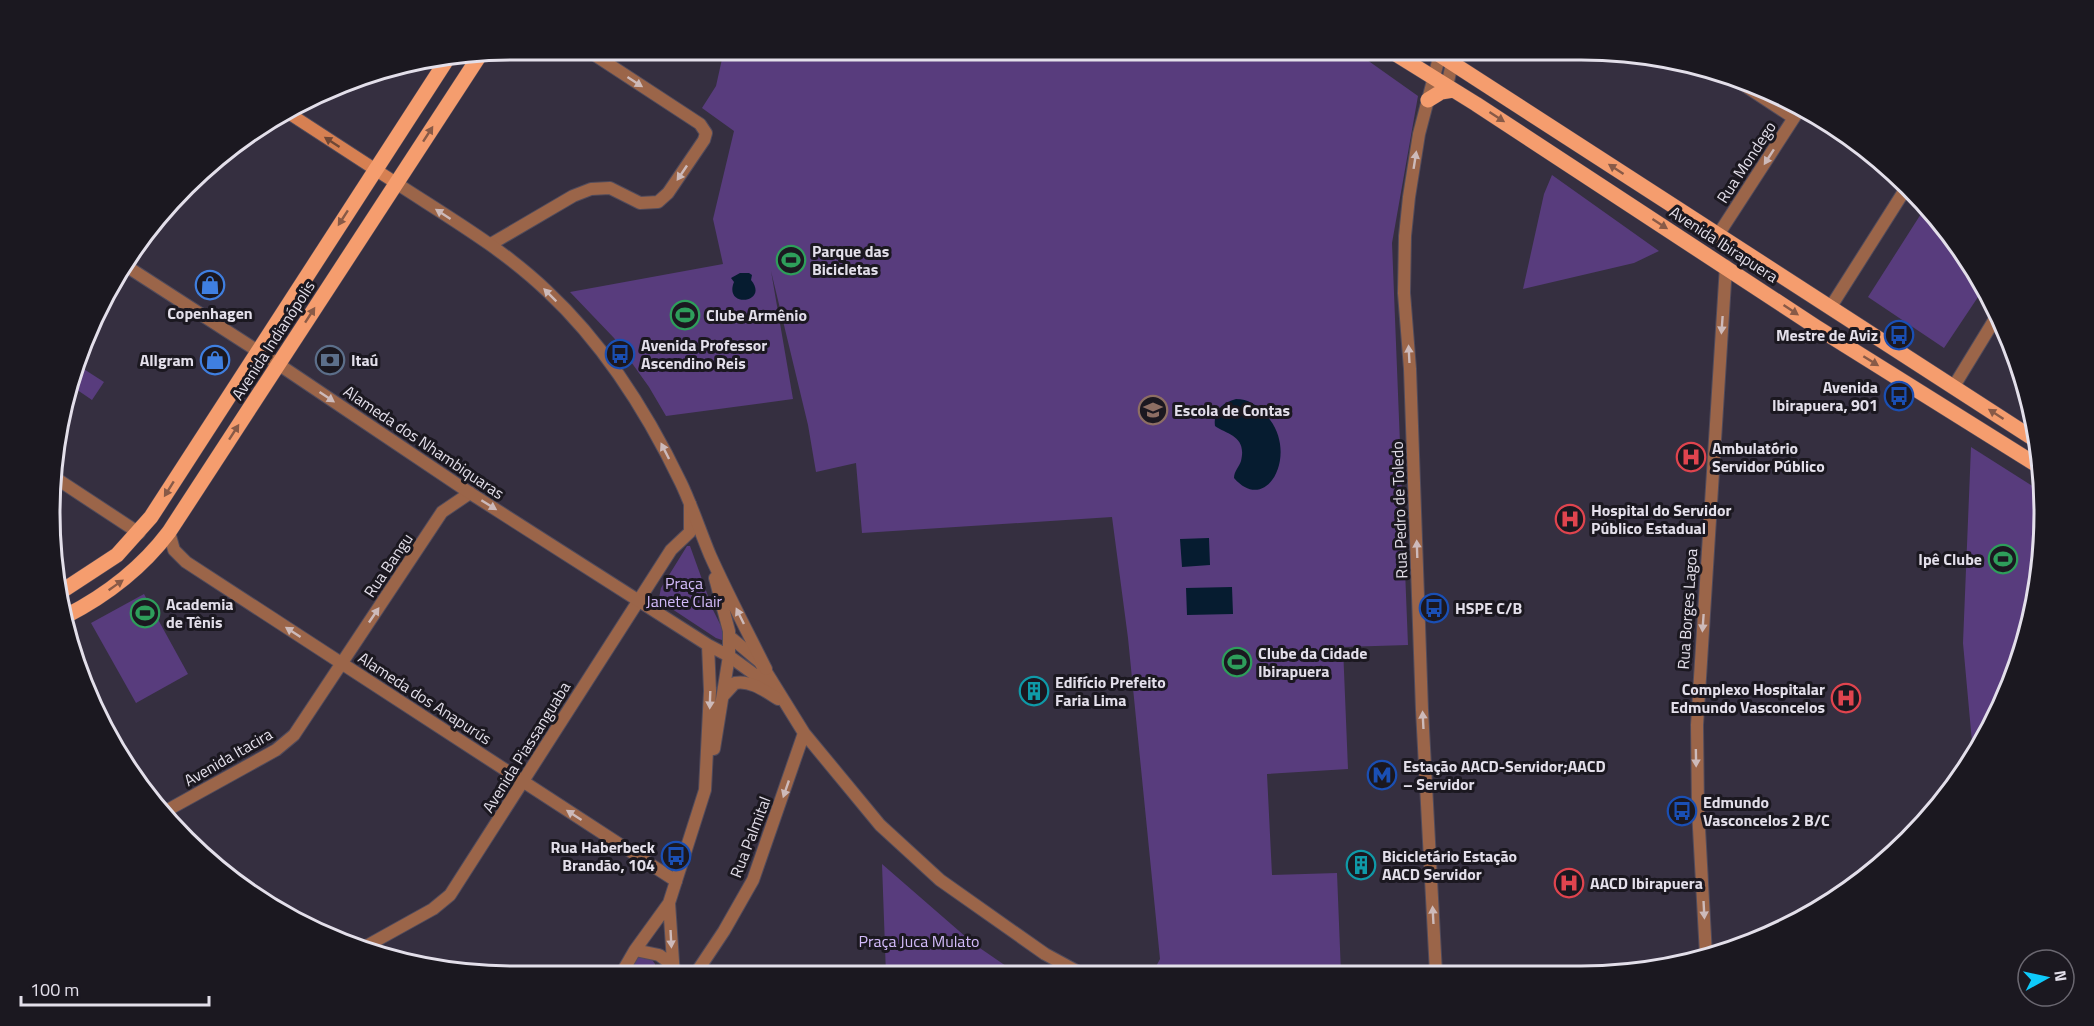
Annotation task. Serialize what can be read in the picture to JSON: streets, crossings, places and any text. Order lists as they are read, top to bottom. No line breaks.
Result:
{"streets":{"main road":["Avenida Ibirapuera","Avenida Indianópolis"],"street":["Rua Mondego","Alameda dos Nhambiquaras","Rua Pedro de Toledo","Rua Bangu","Rua Borges Lagoa","Alameda dos Anapurús","Avenida Piassanguaba","Avenida Itacira","Rua Palmital"]},"crossings":[["Rua Mondego","Avenida Ibirapuera"],["Avenida Ibirapuera","Rua Pedro de Toledo"],["Avenida Ibirapuera","Rua Borges Lagoa"],["Avenida Indianópolis","Alameda dos Nhambiquaras"],["Avenida Indianópolis","Alameda dos Anapurús"],["Alameda dos Nhambiquaras","Rua Bangu"],["Alameda dos Nhambiquaras","Avenida Piassanguaba"],["Rua Bangu","Alameda dos Anapurús"],["Rua Bangu","Avenida Itacira"],["Alameda dos Anapurús","Avenida Piassanguaba"],["Alameda dos Anapurús","Avenida Itacira"]],"one_way":["Rua Mondego","Alameda dos Nhambiquaras","Rua Pedro de Toledo","Rua Bangu","Rua Borges Lagoa","Alameda dos Anapurús"],"parks":["Praça Janete Clair","Praça Juca Mulato"],"places":{"sports":["Parque das Bicicletas","Clube Armênio","Ipê Clube","Academia de Tênis","Clube da Cidade Ibirapuera"],"shop":["Copenhagen","Allgram"],"bus stop":["Mestre de Aviz","Avenida Professor Ascendino Reis","Avenida Ibirapuera, 901","HSPE C/B","Edmundo Vasconcelos 2 B/C","Rua Haberbeck Brandão, 104"],"bank":["Itaú"],"school or university":["Escola de Contas"],"hospital":["Ambulatório Servidor Público","Hospital do Servidor Público Estadual","Complexo Hospitalar Edmundo Vasconcelos","AACD Ibirapuera"],"building":["Edifício Prefeito Faria Lima","Bicicletário Estação AACD Servidor"],"metro station":["Estação AACD-Servidor;AACD – Servidor"]},"scale_bar":"100 m","north":"right"}
